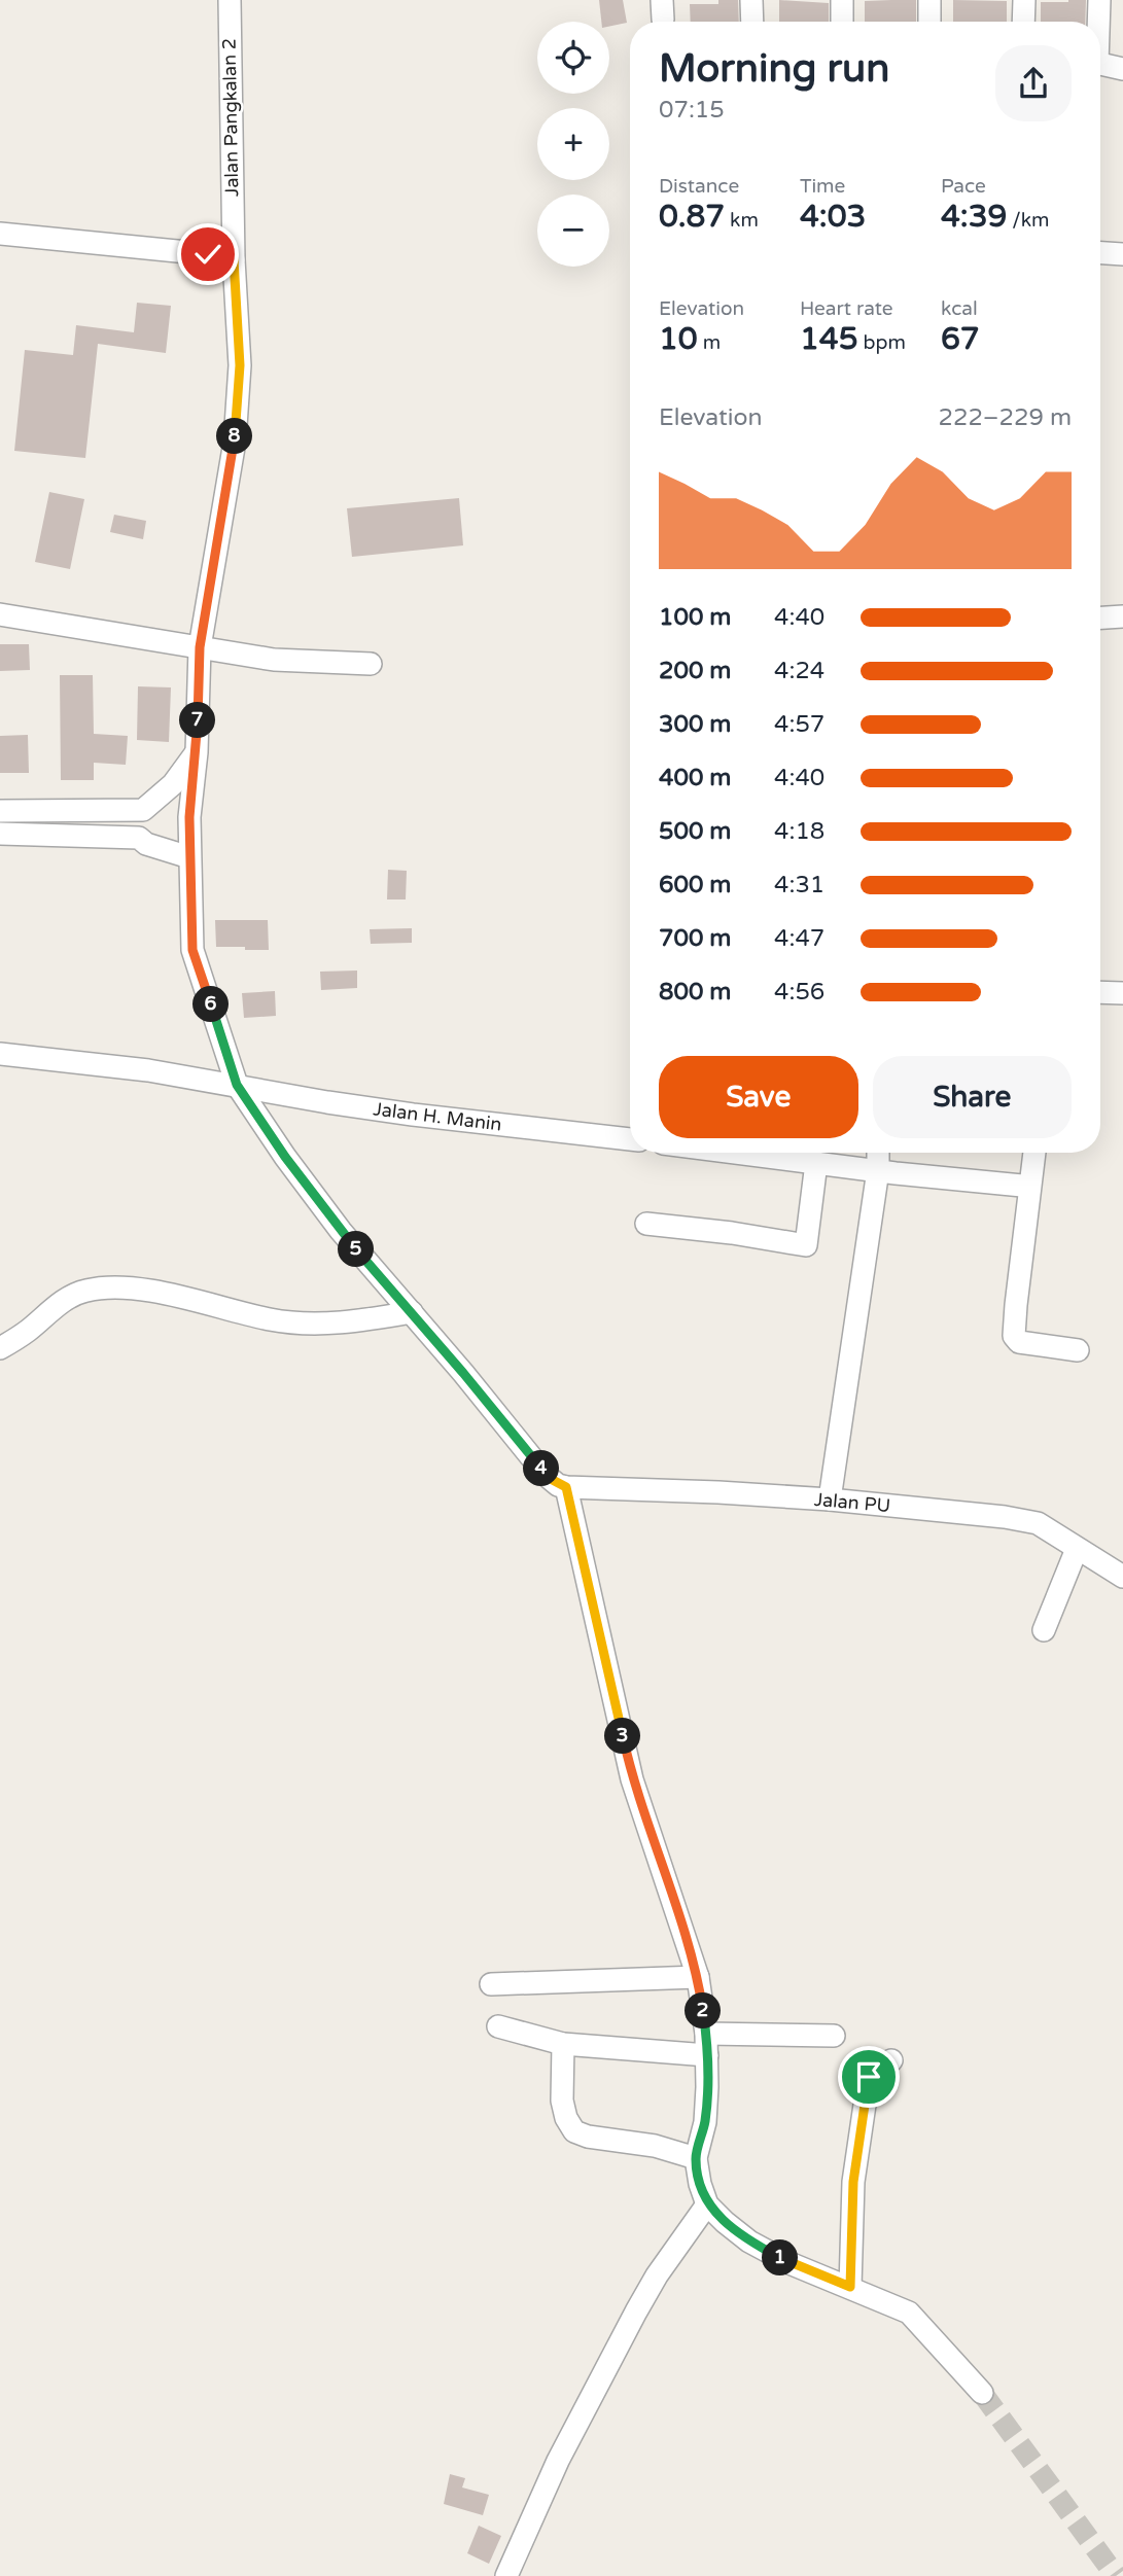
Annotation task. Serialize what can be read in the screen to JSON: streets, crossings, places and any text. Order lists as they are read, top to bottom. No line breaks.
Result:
{"streets":{"street":["Jalan Pangkalan 2","Jalan H. Manin","Jalan PU"]},"crossings":[["Jalan Pangkalan 2","Jalan H. Manin"],["Jalan Pangkalan 2","Jalan PU"]],"page":{"map_buttons":["+","−"],"heading":["Morning run","07:15"],"stats":[["Distance","0.87 km"],["Time","4:03"],["Pace","4:39 /km"],["Elevation","10 m"],["Heart rate","145 bpm"],["kcal","67"]],"chart":["Elevation","222–229 m"],"pins":["8","7","6","5","4","3","2","1"],"list":[{"name":"100 m","note":"4:40"},{"name":"200 m","note":"4:24"},{"name":"300 m","note":"4:57"},{"name":"400 m","note":"4:40"},{"name":"500 m","note":"4:18"},{"name":"600 m","note":"4:31"},{"name":"700 m","note":"4:47"},{"name":"800 m","note":"4:56"}],"buttons":["Save","Share"]}}
